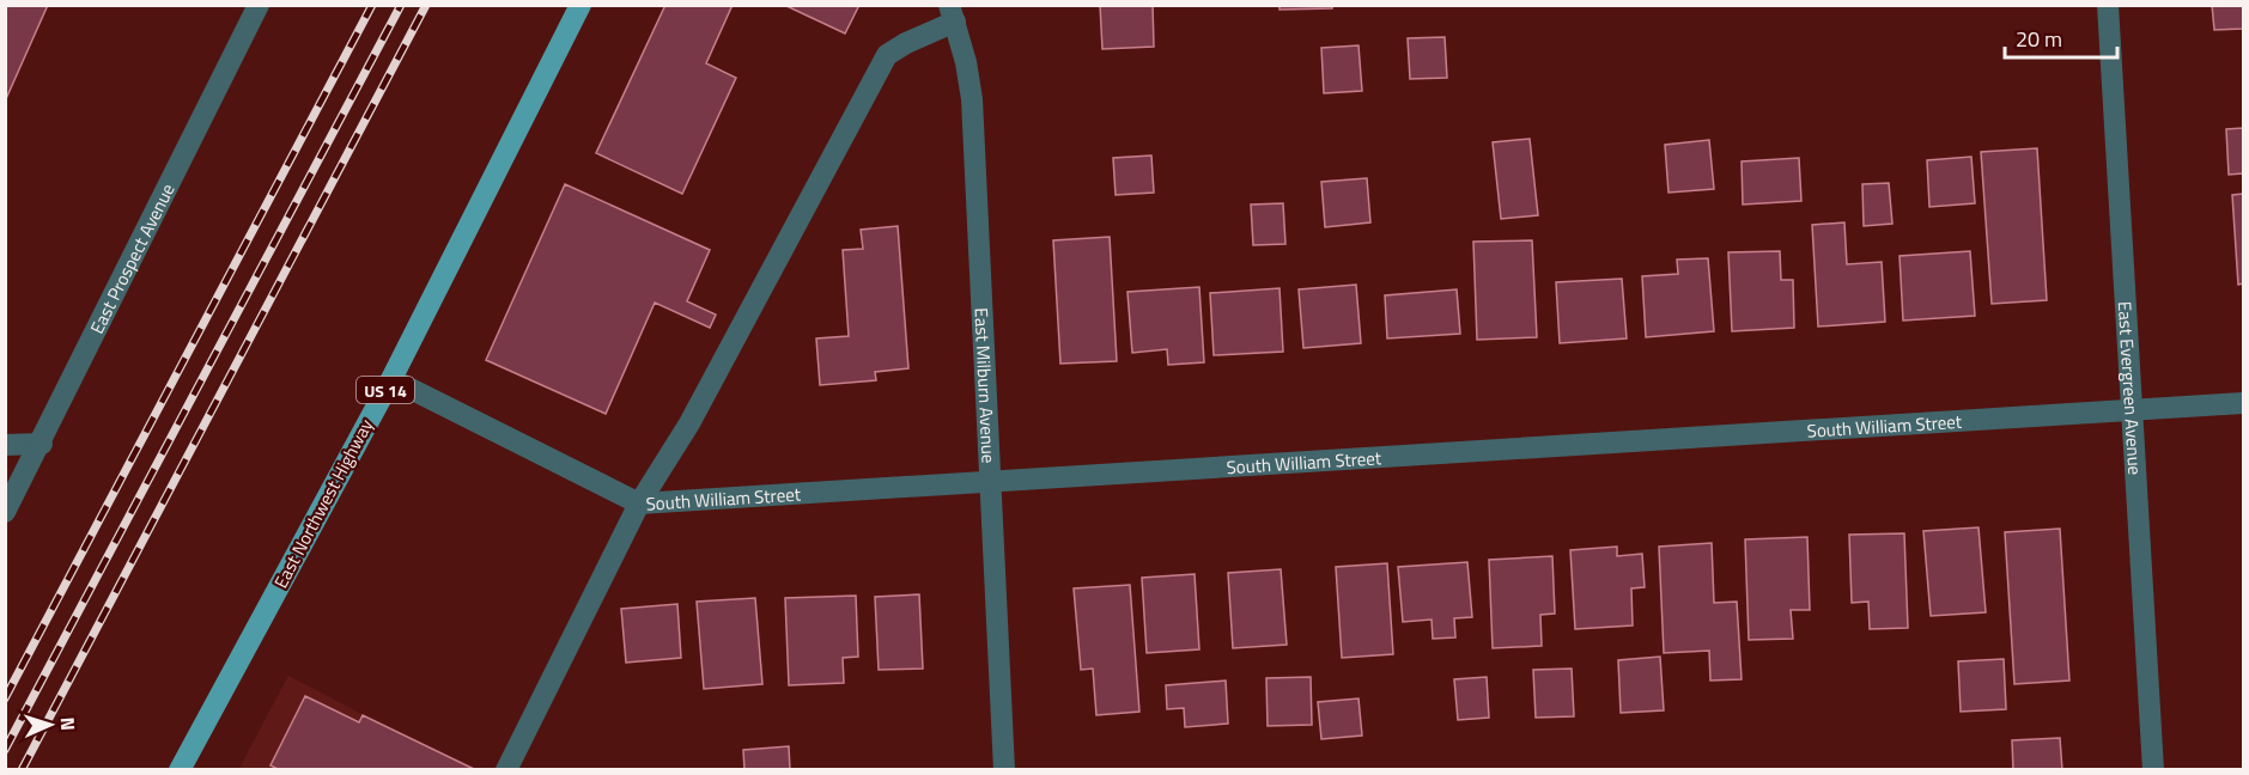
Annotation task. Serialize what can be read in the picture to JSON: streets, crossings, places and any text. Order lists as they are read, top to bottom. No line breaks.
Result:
{"streets":{"main road":["US 14","East Northwest Highway"],"street":["East Prospect Avenue","East Milburn Avenue","East Evergreen Avenue","South William Street"]},"crossings":[["East Milburn Avenue","South William Street"],["East Evergreen Avenue","South William Street"],["South William Street","East Northwest Highway"]],"scale_bar":"20 m","north":"right"}
